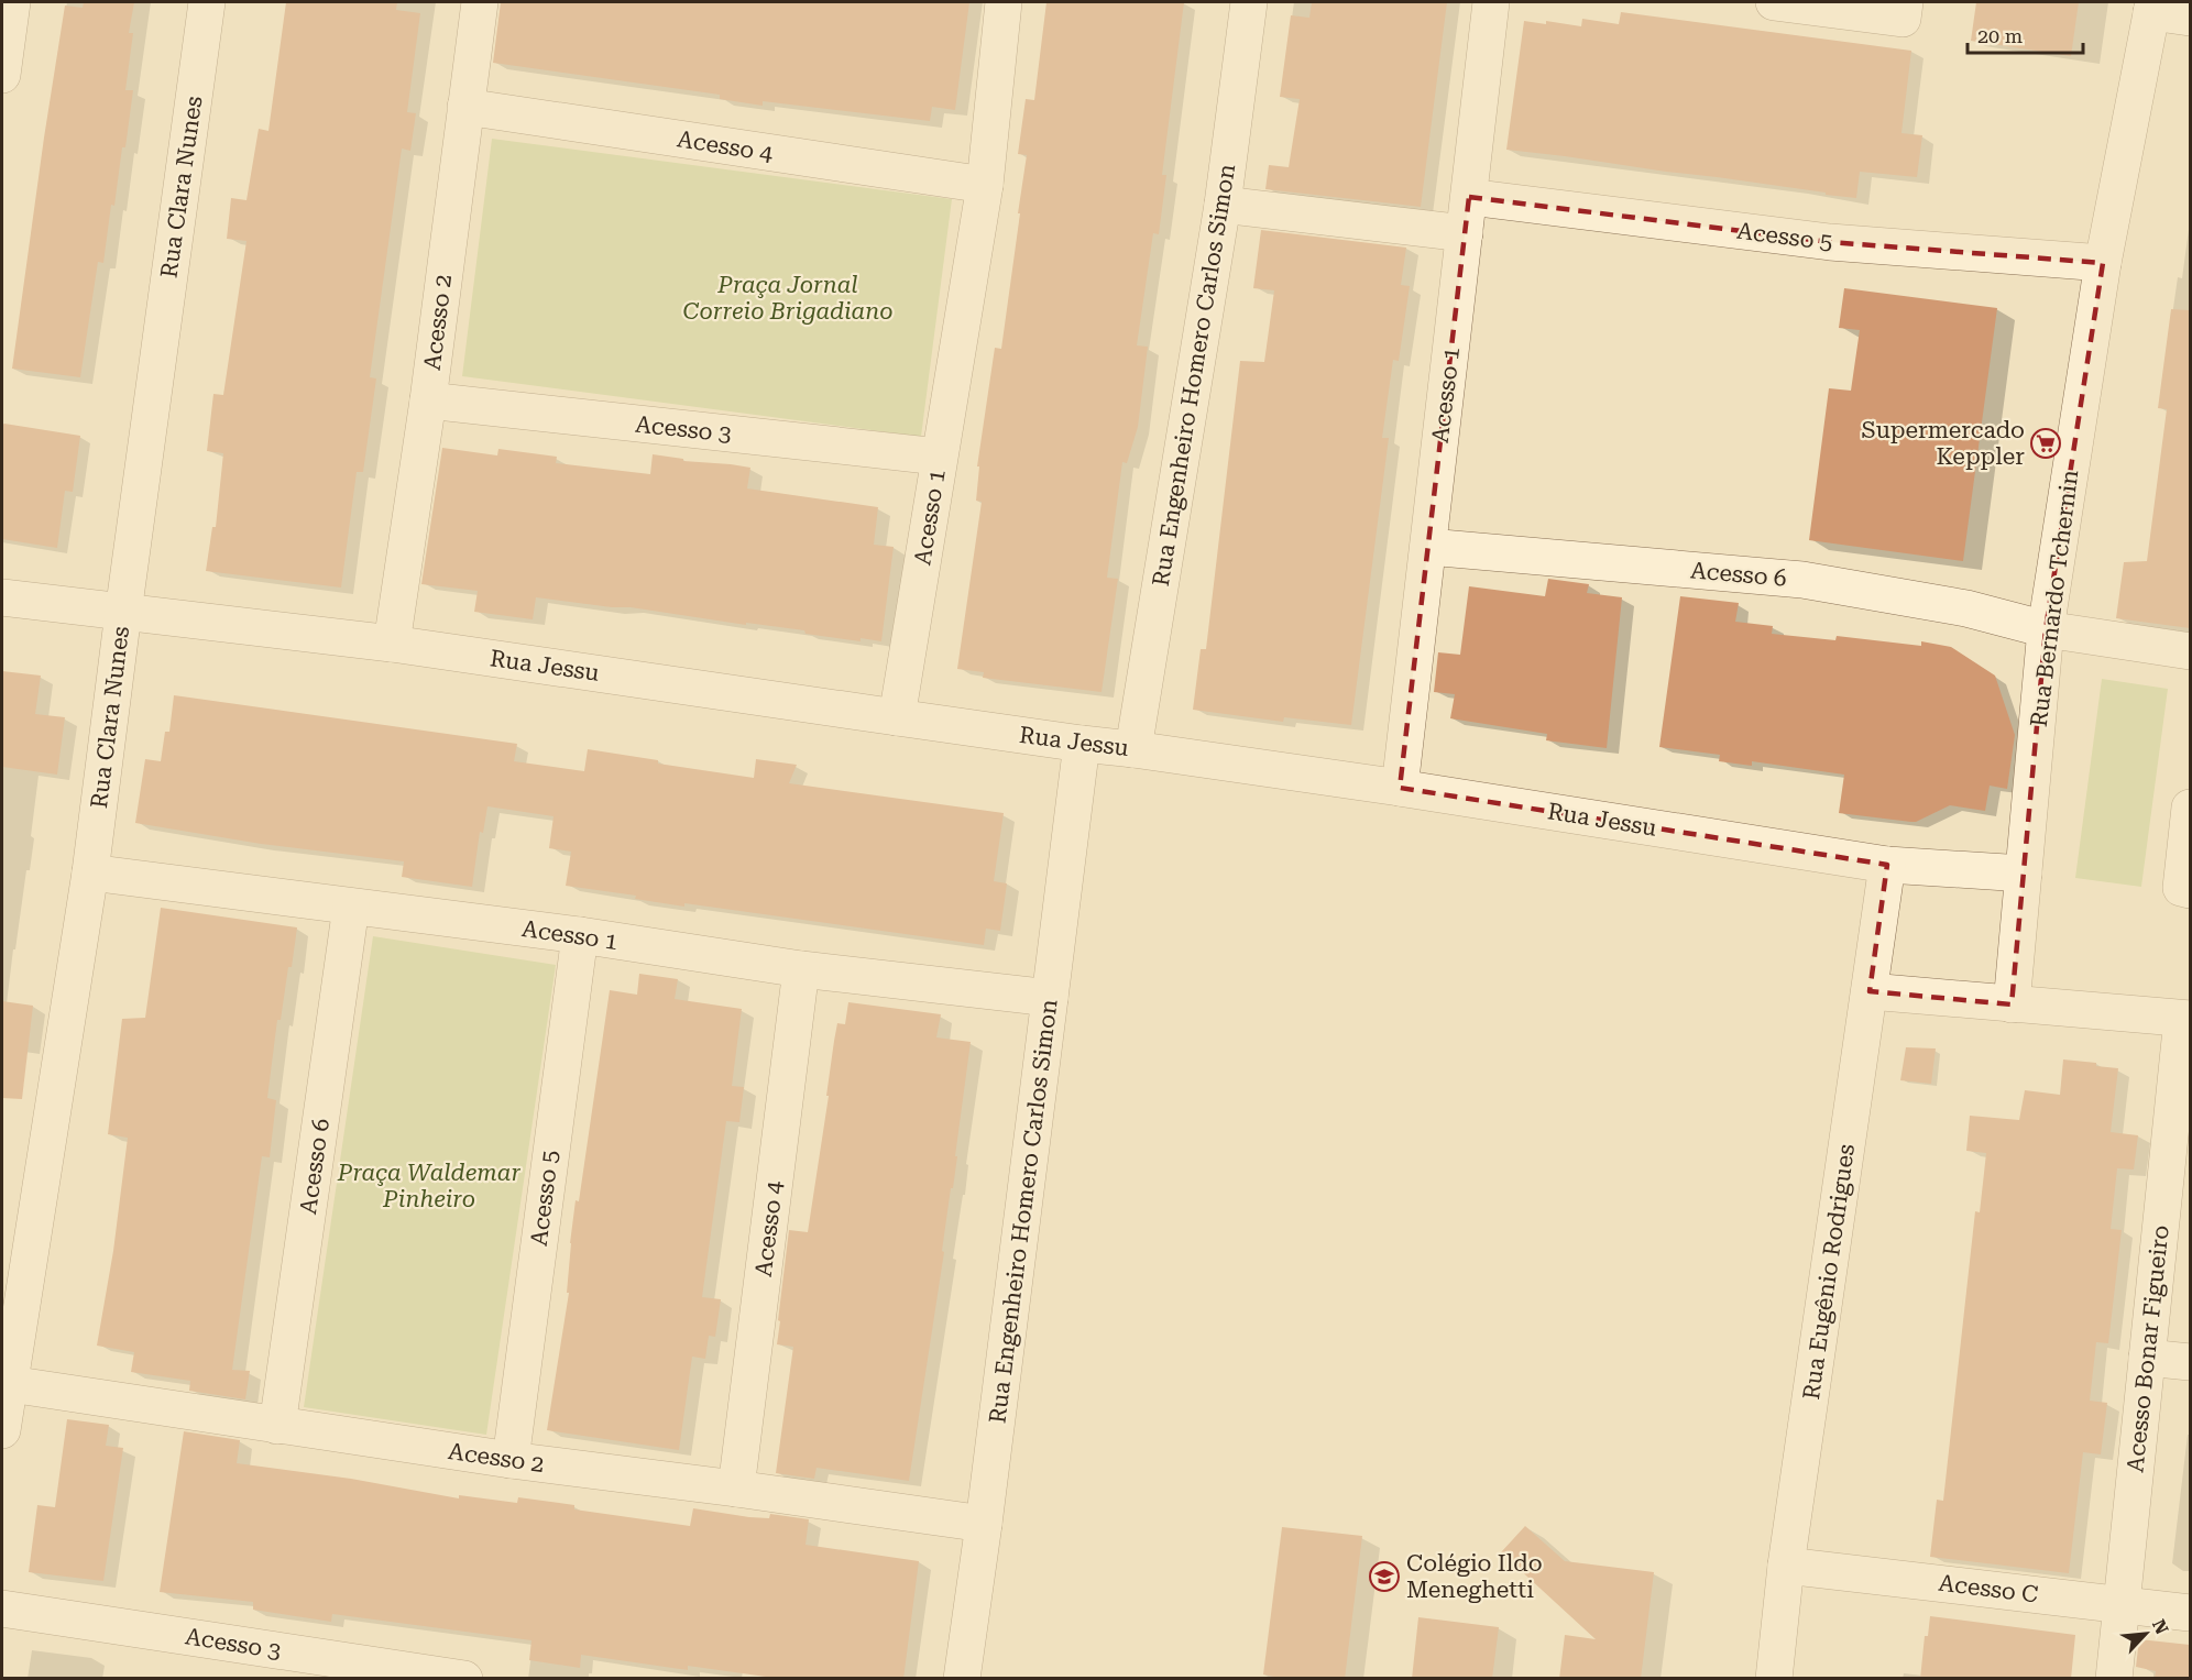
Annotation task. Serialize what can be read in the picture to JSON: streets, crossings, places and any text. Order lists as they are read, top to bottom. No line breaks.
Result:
{"streets":{"street":["Acesso 4","Rua Clara Nunes","Acesso 5","Acesso 2","Rua Engenheiro Homero Carlos Simon","Acesso 1","Acesso 3","Acesso 6","Rua Bernardo Tchernin","Rua Jessu","Rua Eugênio Rodrigues","Acesso Bonar Figueiro","Acesso C"]},"crossings":[["Acesso 4","Acesso 2"],["Acesso 4","Acesso 1"],["Rua Clara Nunes","Acesso 2"],["Rua Clara Nunes","Acesso 1"],["Rua Clara Nunes","Rua Jessu"],["Acesso 5","Acesso 2"],["Acesso 5","Acesso 1"],["Acesso 5","Rua Bernardo Tchernin"],["Acesso 2","Rua Engenheiro Homero Carlos Simon"],["Acesso 2","Acesso 3"],["Acesso 2","Acesso 6"],["Acesso 2","Rua Jessu"],["Rua Engenheiro Homero Carlos Simon","Acesso 1"],["Rua Engenheiro Homero Carlos Simon","Rua Jessu"],["Acesso 1","Acesso 3"],["Acesso 1","Acesso 6"],["Acesso 1","Rua Jessu"],["Acesso 6","Rua Bernardo Tchernin"],["Rua Bernardo Tchernin","Rua Jessu"],["Rua Jessu","Rua Eugênio Rodrigues"],["Rua Eugênio Rodrigues","Acesso C"],["Acesso Bonar Figueiro","Acesso C"]],"parks":["Praça Jornal Correio Brigadiano","Praça Waldemar Pinheiro"],"places":{"supermarket":["Supermercado Keppler"],"school or university":["Colégio Ildo Meneghetti"]},"scale_bar":"20 m","north":"top right"}
